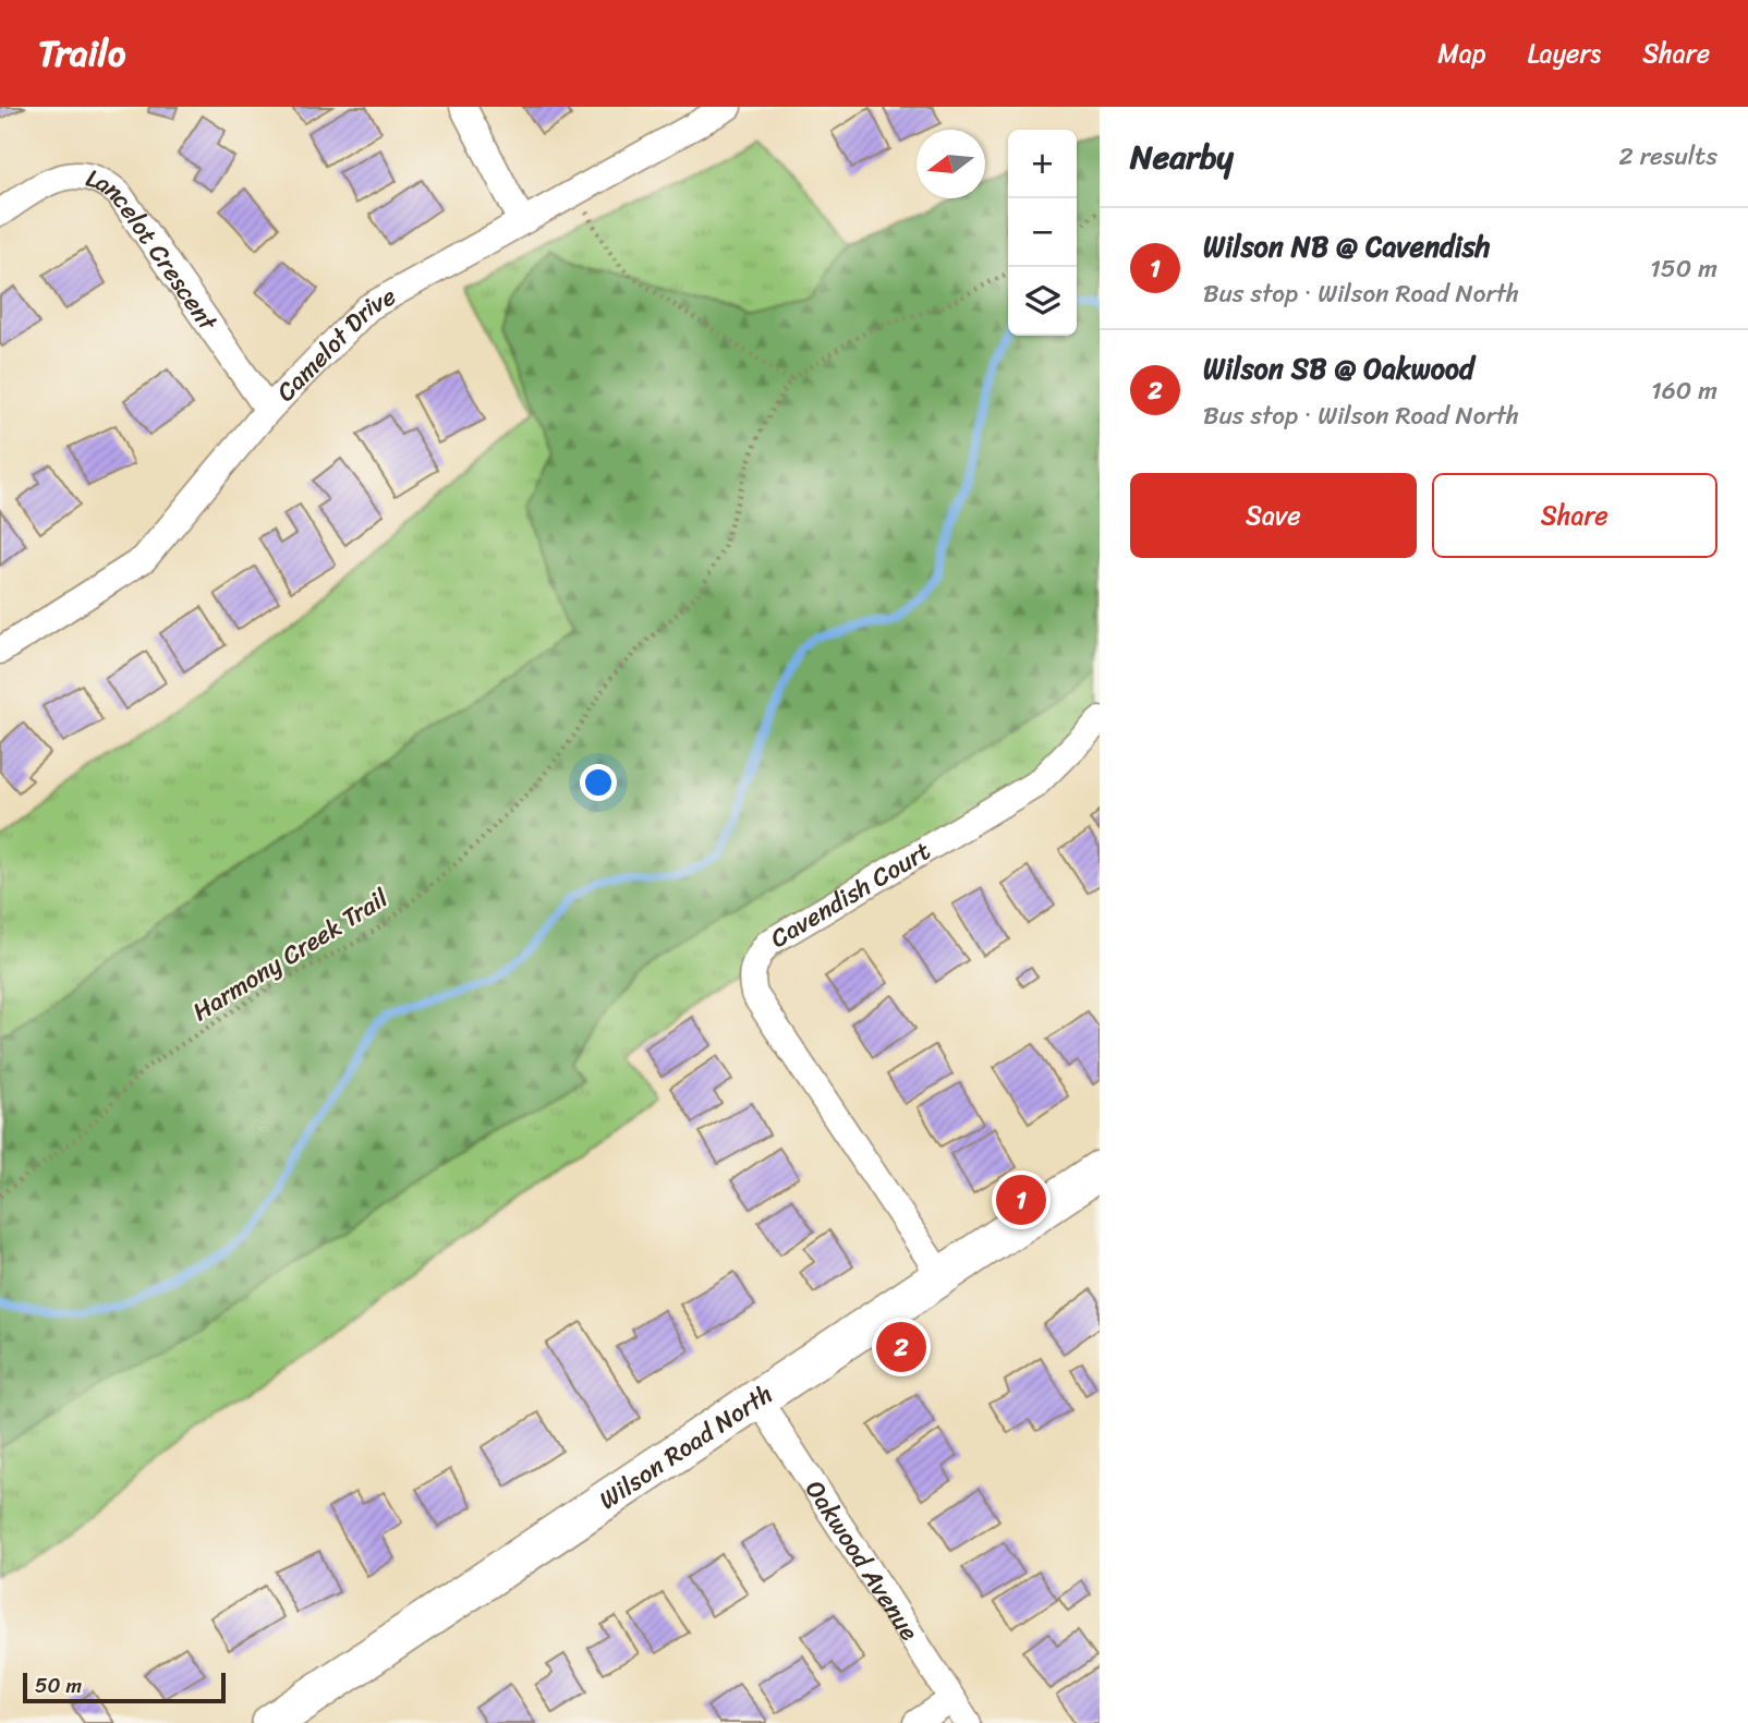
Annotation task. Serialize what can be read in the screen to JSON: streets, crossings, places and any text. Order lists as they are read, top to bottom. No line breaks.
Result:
{"streets":{"main road":["Wilson Road North"],"street":["Lancelot Crescent","Camelot Drive","Cavendish Court","Oakwood Avenue"],"path":["Harmony Creek Trail"]},"crossings":[["Lancelot Crescent","Camelot Drive"],["Cavendish Court","Wilson Road North"],["Wilson Road North","Oakwood Avenue"]],"scale_bar":"50 m","north":"left","page":{"header":"Trailo","nav":["Map","Layers","Share"],"heading":["Nearby","2 results"],"map_buttons":["+","−"],"list":[{"mark":"1","name":"Wilson NB @ Cavendish","note":"Bus stop · Wilson Road North","value":"150 m"},{"mark":"2","name":"Wilson SB @ Oakwood","note":"Bus stop · Wilson Road North","value":"160 m"}],"buttons":["Save","Share"],"pins":["1","2"],"scale":"50 m"}}
